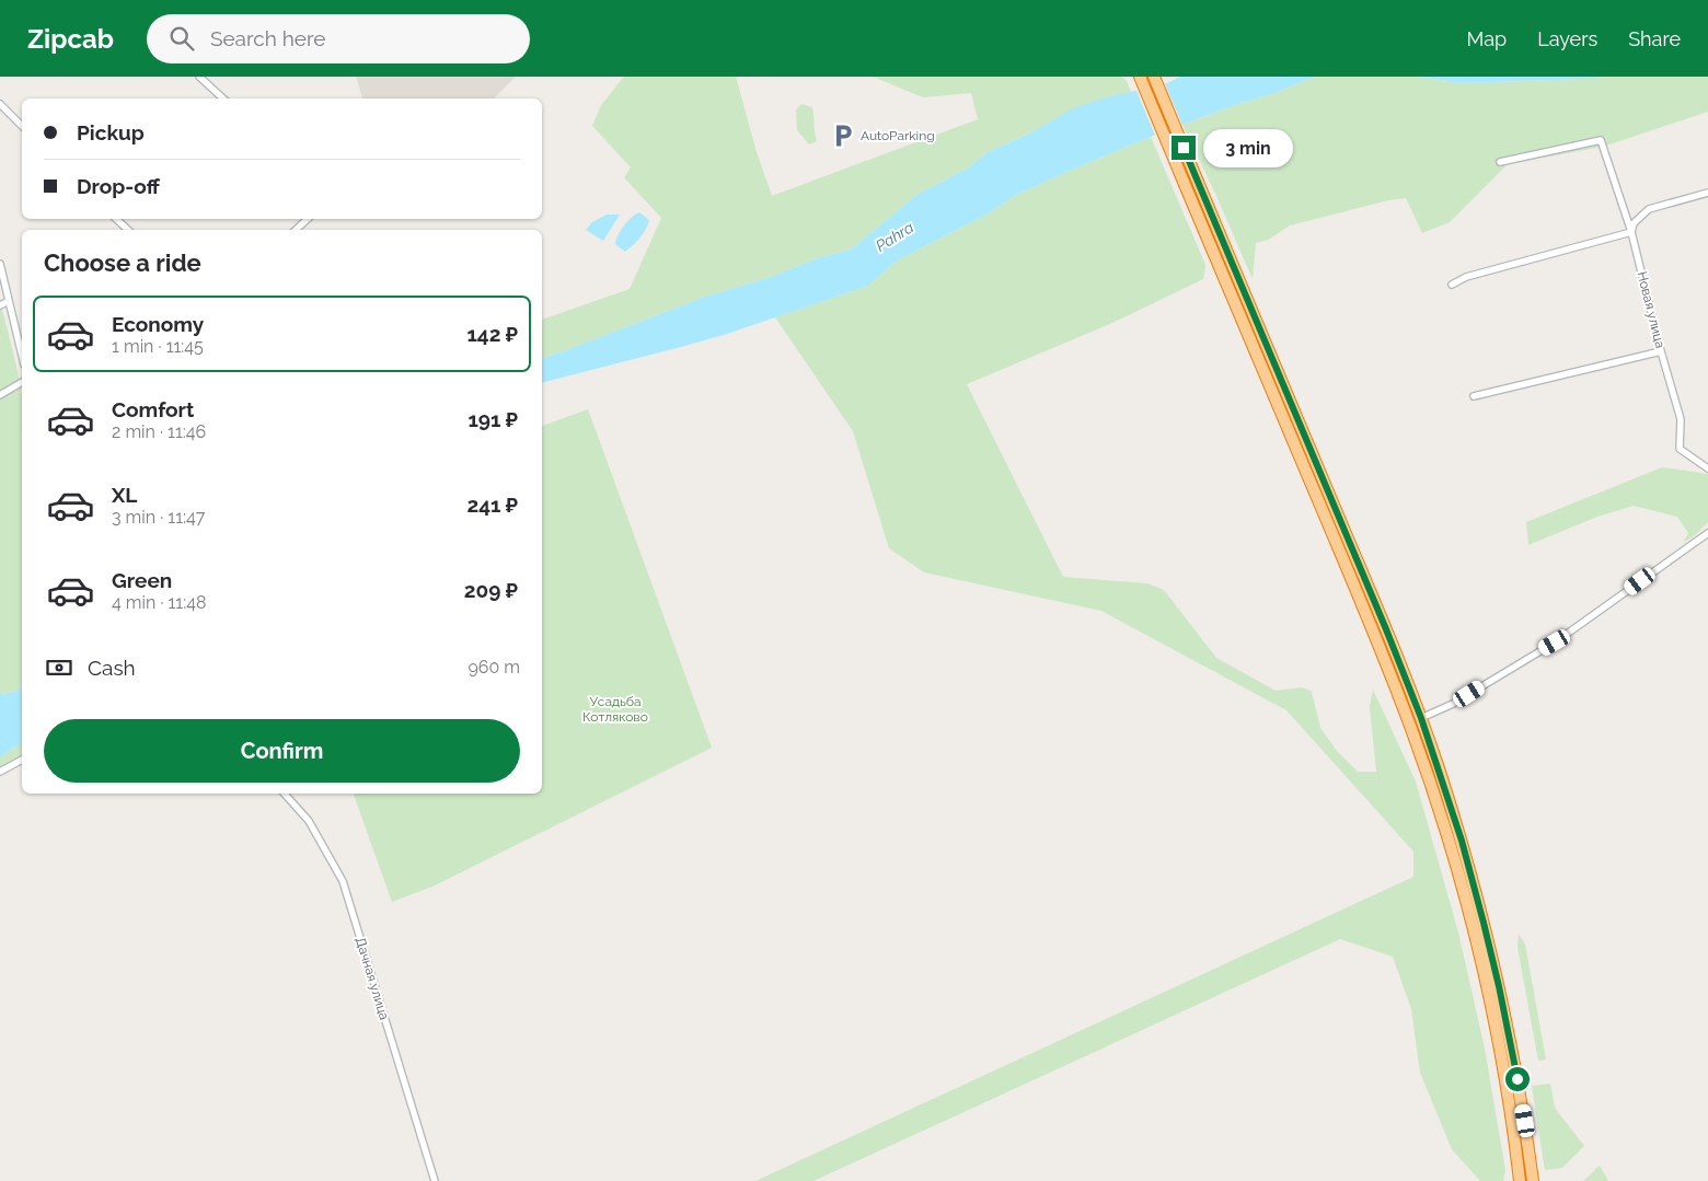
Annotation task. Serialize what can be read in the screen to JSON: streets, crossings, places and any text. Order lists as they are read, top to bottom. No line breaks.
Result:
{"streets":{"street":["Новая улица","Дачная улица"]},"water":["Pahra"],"parks":["Усадьба Котляково"],"places":{"parking":["AutoParking"]},"page":{"header":"Zipcab","search":"Search here","nav":["Map","Layers","Share"],"banner":["Pickup","Drop-off"],"bubble":"3 min","heading":"Choose a ride","list":[{"name":"Economy","note":"1 min · 11:45","value":"142 ₽"},{"name":"Comfort","note":"2 min · 11:46","value":"191 ₽"},{"name":"XL","note":"3 min · 11:47","value":"241 ₽"},{"name":"Green","note":"4 min · 11:48","value":"209 ₽"}],"pay":["Cash","960 m"],"buttons":"Confirm"}}
